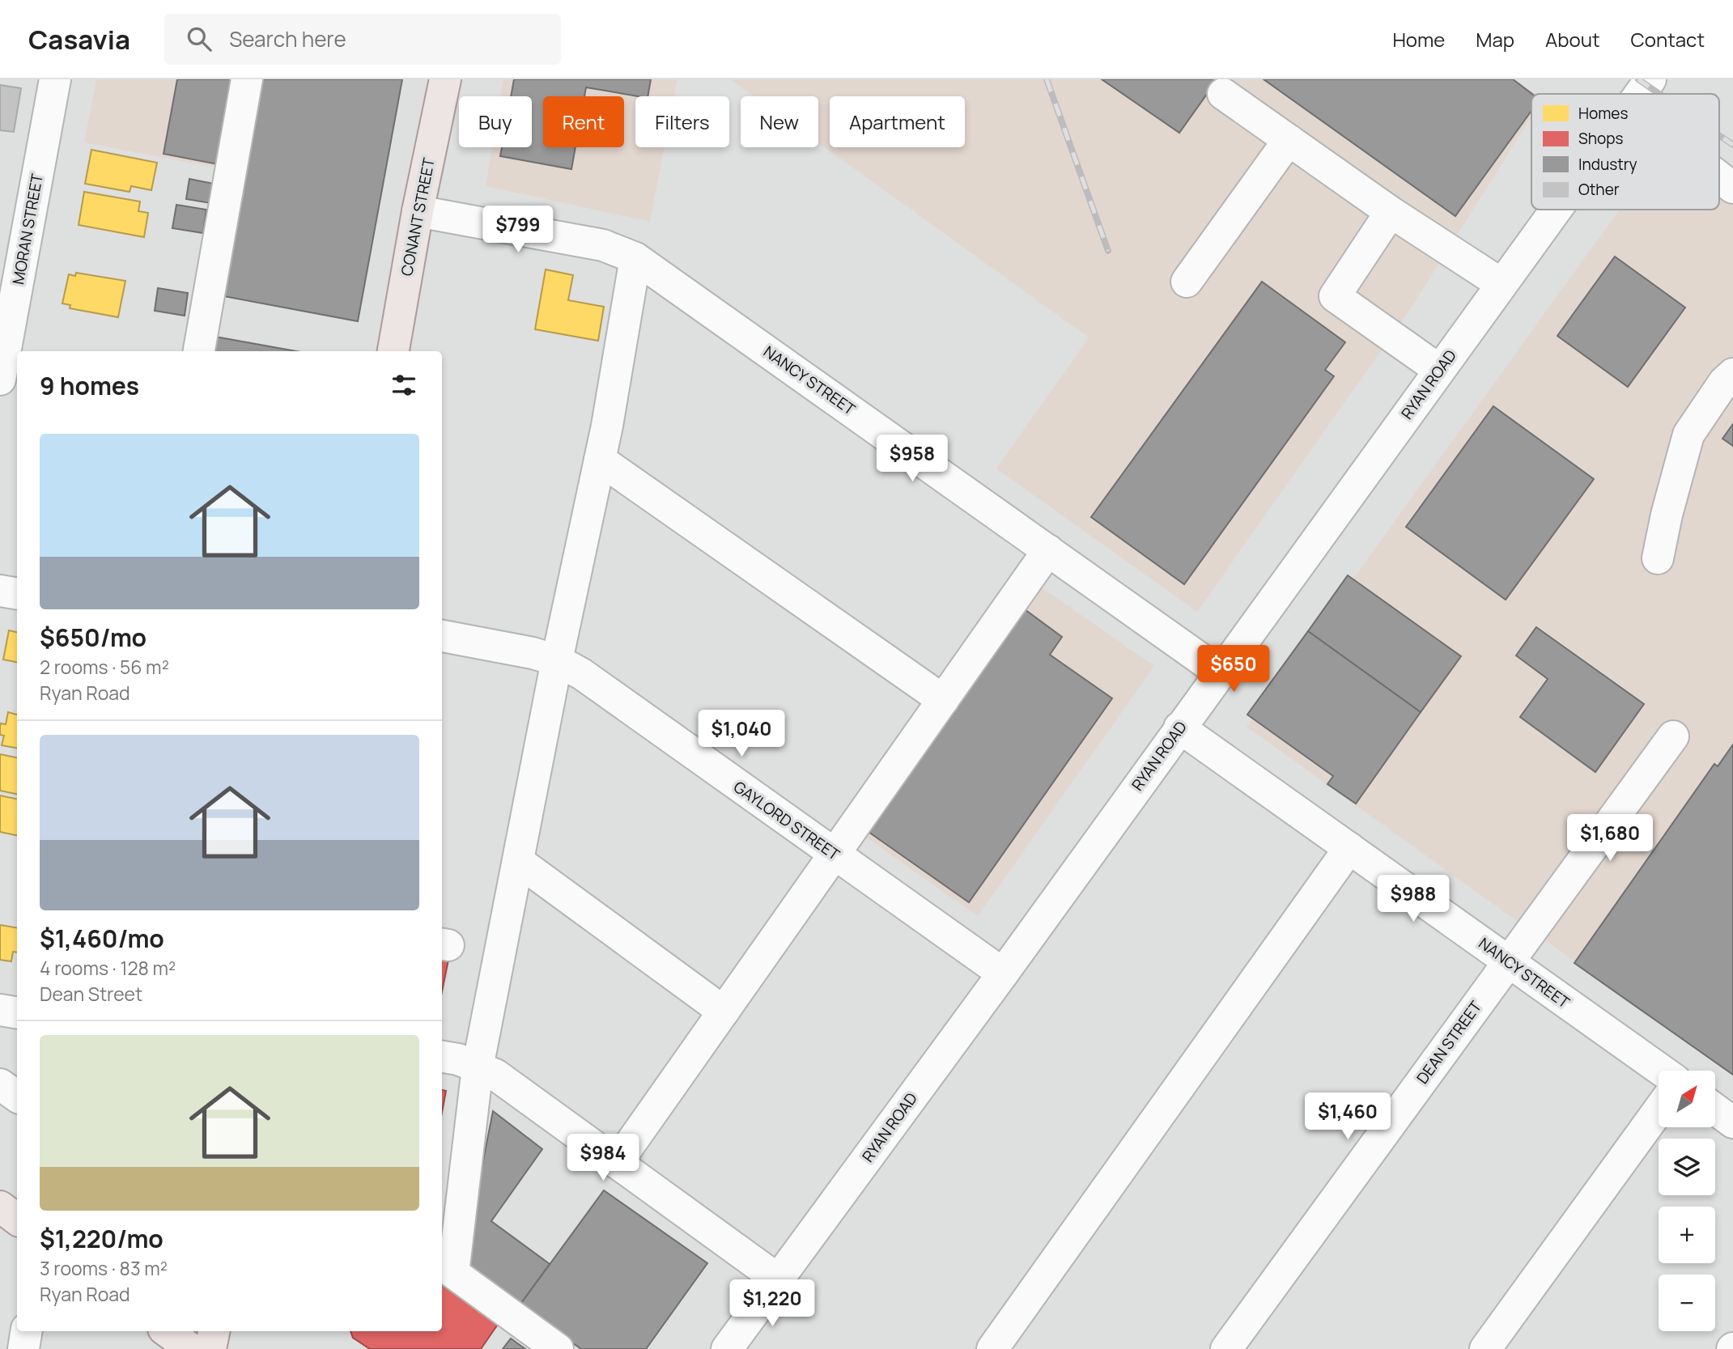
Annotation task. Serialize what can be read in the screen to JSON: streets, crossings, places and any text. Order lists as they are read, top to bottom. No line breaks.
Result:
{"streets":{"main road":["CONANT STREET"],"street":["MORAN STREET","NANCY STREET","RYAN ROAD","GAYLORD STREET","DEAN STREET"]},"crossings":[["CONANT STREET","NANCY STREET"],["NANCY STREET","RYAN ROAD"],["NANCY STREET","DEAN STREET"],["RYAN ROAD","GAYLORD STREET"]],"legend":["Homes","Shops","Industry","Other"],"north":"top right","page":{"header":"Casavia","search":"Search here","nav":["Home","Map","About","Contact"],"chip":["Buy","Rent","Filters","New","Apartment"],"price":["$799","$958","$650","$1,040","$1,680","$988","$1,460","$984","$1,220"],"heading":"9 homes","list":[{"name":"$650/mo","note":"2 rooms · 56 m² · Ryan Road"},{"name":"$1,460/mo","note":"4 rooms · 128 m² · Dean Street"},{"name":"$1,220/mo","note":"3 rooms · 83 m² · Ryan Road"}],"map_buttons":["+","−"]}}
